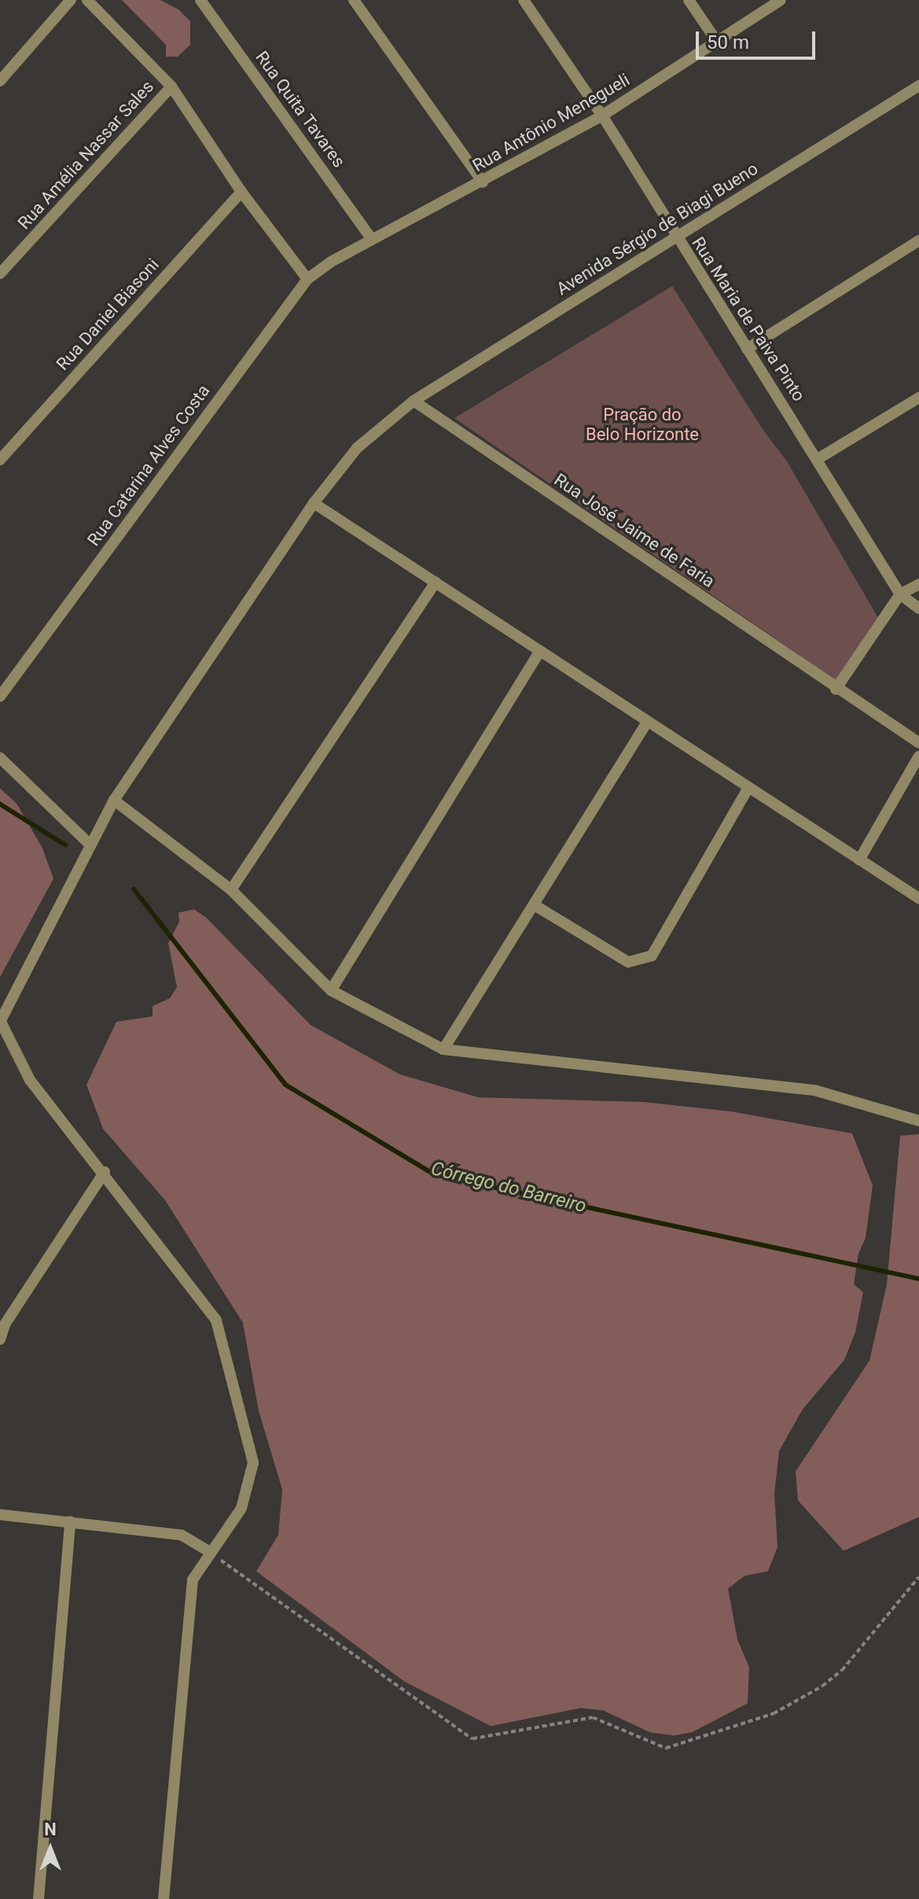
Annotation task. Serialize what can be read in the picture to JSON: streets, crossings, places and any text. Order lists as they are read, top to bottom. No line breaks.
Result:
{"streets":{"street":["Rua Quita Tavares","Rua Antônio Menegueli","Rua Amélia Nassar Sales","Avenida Sérgio de Biagi Bueno","Rua Daniel Biasoni","Rua Maria de Paiva Pinto","Rua Catarina Alves Costa","Rua José Jaime de Faria"]},"crossings":[["Rua Quita Tavares","Rua Antônio Menegueli"],["Rua Antônio Menegueli","Rua Maria de Paiva Pinto"],["Rua Antônio Menegueli","Rua Catarina Alves Costa"],["Avenida Sérgio de Biagi Bueno","Rua Maria de Paiva Pinto"],["Avenida Sérgio de Biagi Bueno","Rua José Jaime de Faria"]],"water":["Córrego do Barreiro"],"parks":["Pração do Belo Horizonte"],"scale_bar":"50 m","north":"top"}
